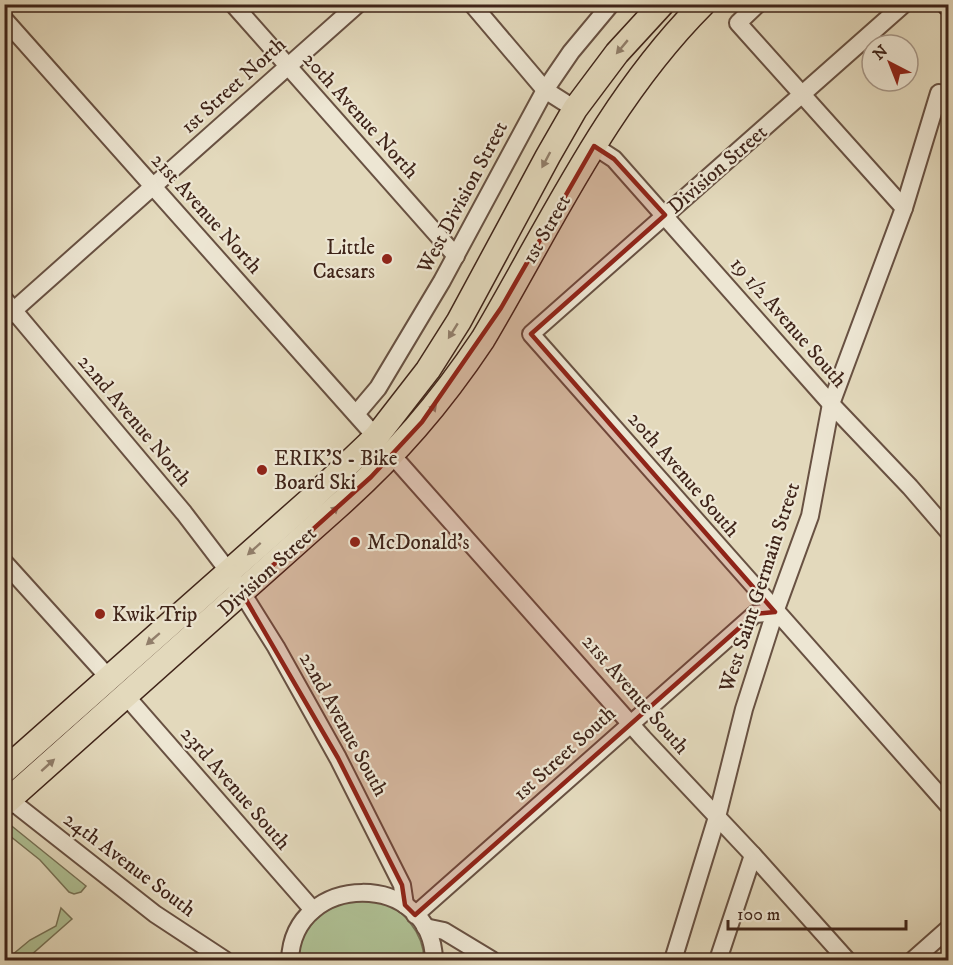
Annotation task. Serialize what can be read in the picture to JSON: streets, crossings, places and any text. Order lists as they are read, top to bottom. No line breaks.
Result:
{"streets":{"highway":["Division Street","1st Street"],"street":["1st Street North","20th Avenue North","West Division Street","21st Avenue North","19 1/2 Avenue South","22nd Avenue North","20th Avenue South","West Saint Germain Street","21st Avenue South","22nd Avenue South","1st Street South","23rd Avenue South","24th Avenue South"]},"crossings":[["1st Street North","20th Avenue North"],["1st Street North","21st Avenue North"],["1st Street North","22nd Avenue North"],["20th Avenue North","West Division Street"],["Division Street","21st Avenue North"],["Division Street","1st Street"],["Division Street","19 1/2 Avenue South"],["Division Street","22nd Avenue North"],["Division Street","20th Avenue South"],["Division Street","21st Avenue South"],["Division Street","22nd Avenue South"],["Division Street","23rd Avenue South"],["Division Street","24th Avenue South"],["West Division Street","21st Avenue North"],["21st Avenue North","1st Street"],["1st Street","19 1/2 Avenue South"],["1st Street","21st Avenue South"],["19 1/2 Avenue South","West Saint Germain Street"],["22nd Avenue North","22nd Avenue South"],["20th Avenue South","West Saint Germain Street"],["20th Avenue South","1st Street South"],["West Saint Germain Street","21st Avenue South"],["West Saint Germain Street","1st Street South"],["21st Avenue South","1st Street South"],["22nd Avenue South","1st Street South"]],"places":["Little Caesars","ERIK'S - Bike Board Ski","McDonald's","Kwik Trip"],"scale_bar":"100 m","north":"top left"}
